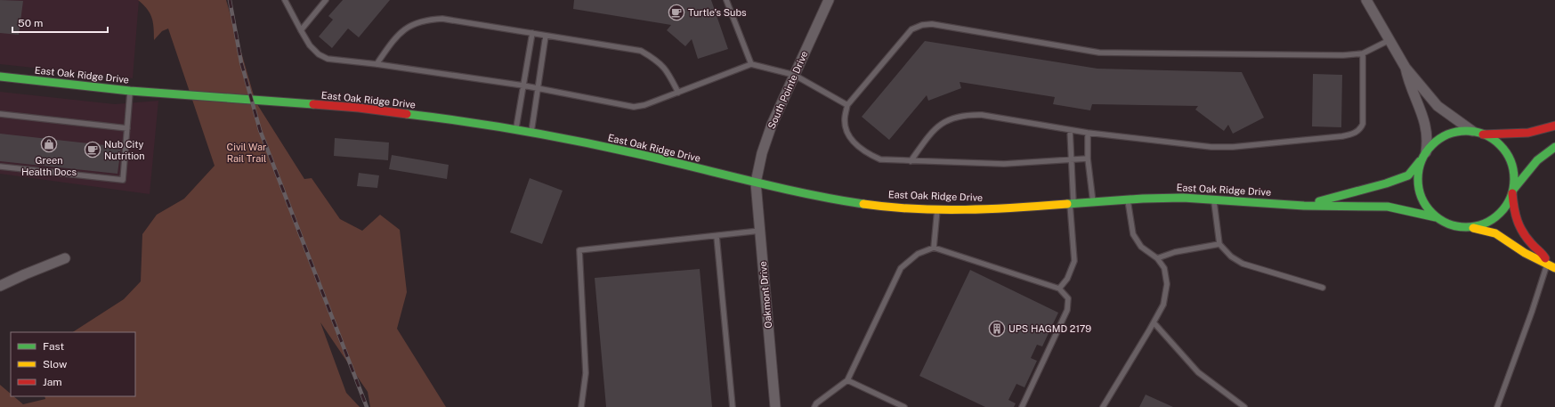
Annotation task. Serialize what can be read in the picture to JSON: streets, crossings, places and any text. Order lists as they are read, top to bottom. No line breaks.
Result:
{"streets":{"main road":["East Oak Ridge Drive"],"street":["South Pointe Drive","Oakmont Drive"]},"crossings":[["East Oak Ridge Drive","South Pointe Drive"],["East Oak Ridge Drive","Oakmont Drive"],["South Pointe Drive","Oakmont Drive"]],"parks":["Civil War Rail Trail"],"places":{"cafe":["Turtle’s Subs","Nub City Nutrition"],"shop":["Green Health Docs"],"building":["UPS HAGMD 2179"]},"legend":["Fast","Slow","Jam"],"scale_bar":"50 m"}
